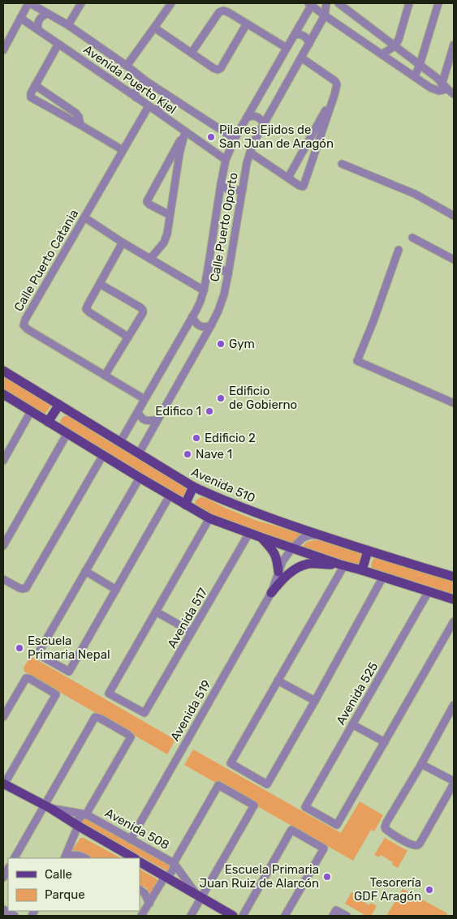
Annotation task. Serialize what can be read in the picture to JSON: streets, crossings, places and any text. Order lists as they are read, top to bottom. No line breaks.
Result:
{"streets":{"main road":["Avenida 510","Avenida 508"],"street":["Avenida Puerto Kiel","Calle Puerto Oporto","Calle Puerto Catania","Avenida 517","Avenida 525","Avenida 519"]},"crossings":[["Avenida Puerto Kiel","Calle Puerto Oporto"],["Avenida Puerto Kiel","Calle Puerto Catania"],["Calle Puerto Oporto","Calle Puerto Catania"],["Calle Puerto Oporto","Avenida 510"],["Avenida 510","Avenida 519"],["Avenida 519","Avenida 508"]],"places":["Pilares Ejidos de San Juan de Aragón","Gym","Edificio de Gobierno","Edifico 1","Edificio 2","Nave 1","Escuela Primaria Nepal","Escuela Primaria Juan Ruiz de Alarcón","Tesorería GDF Aragón"],"legend":["Calle","Parque"]}
